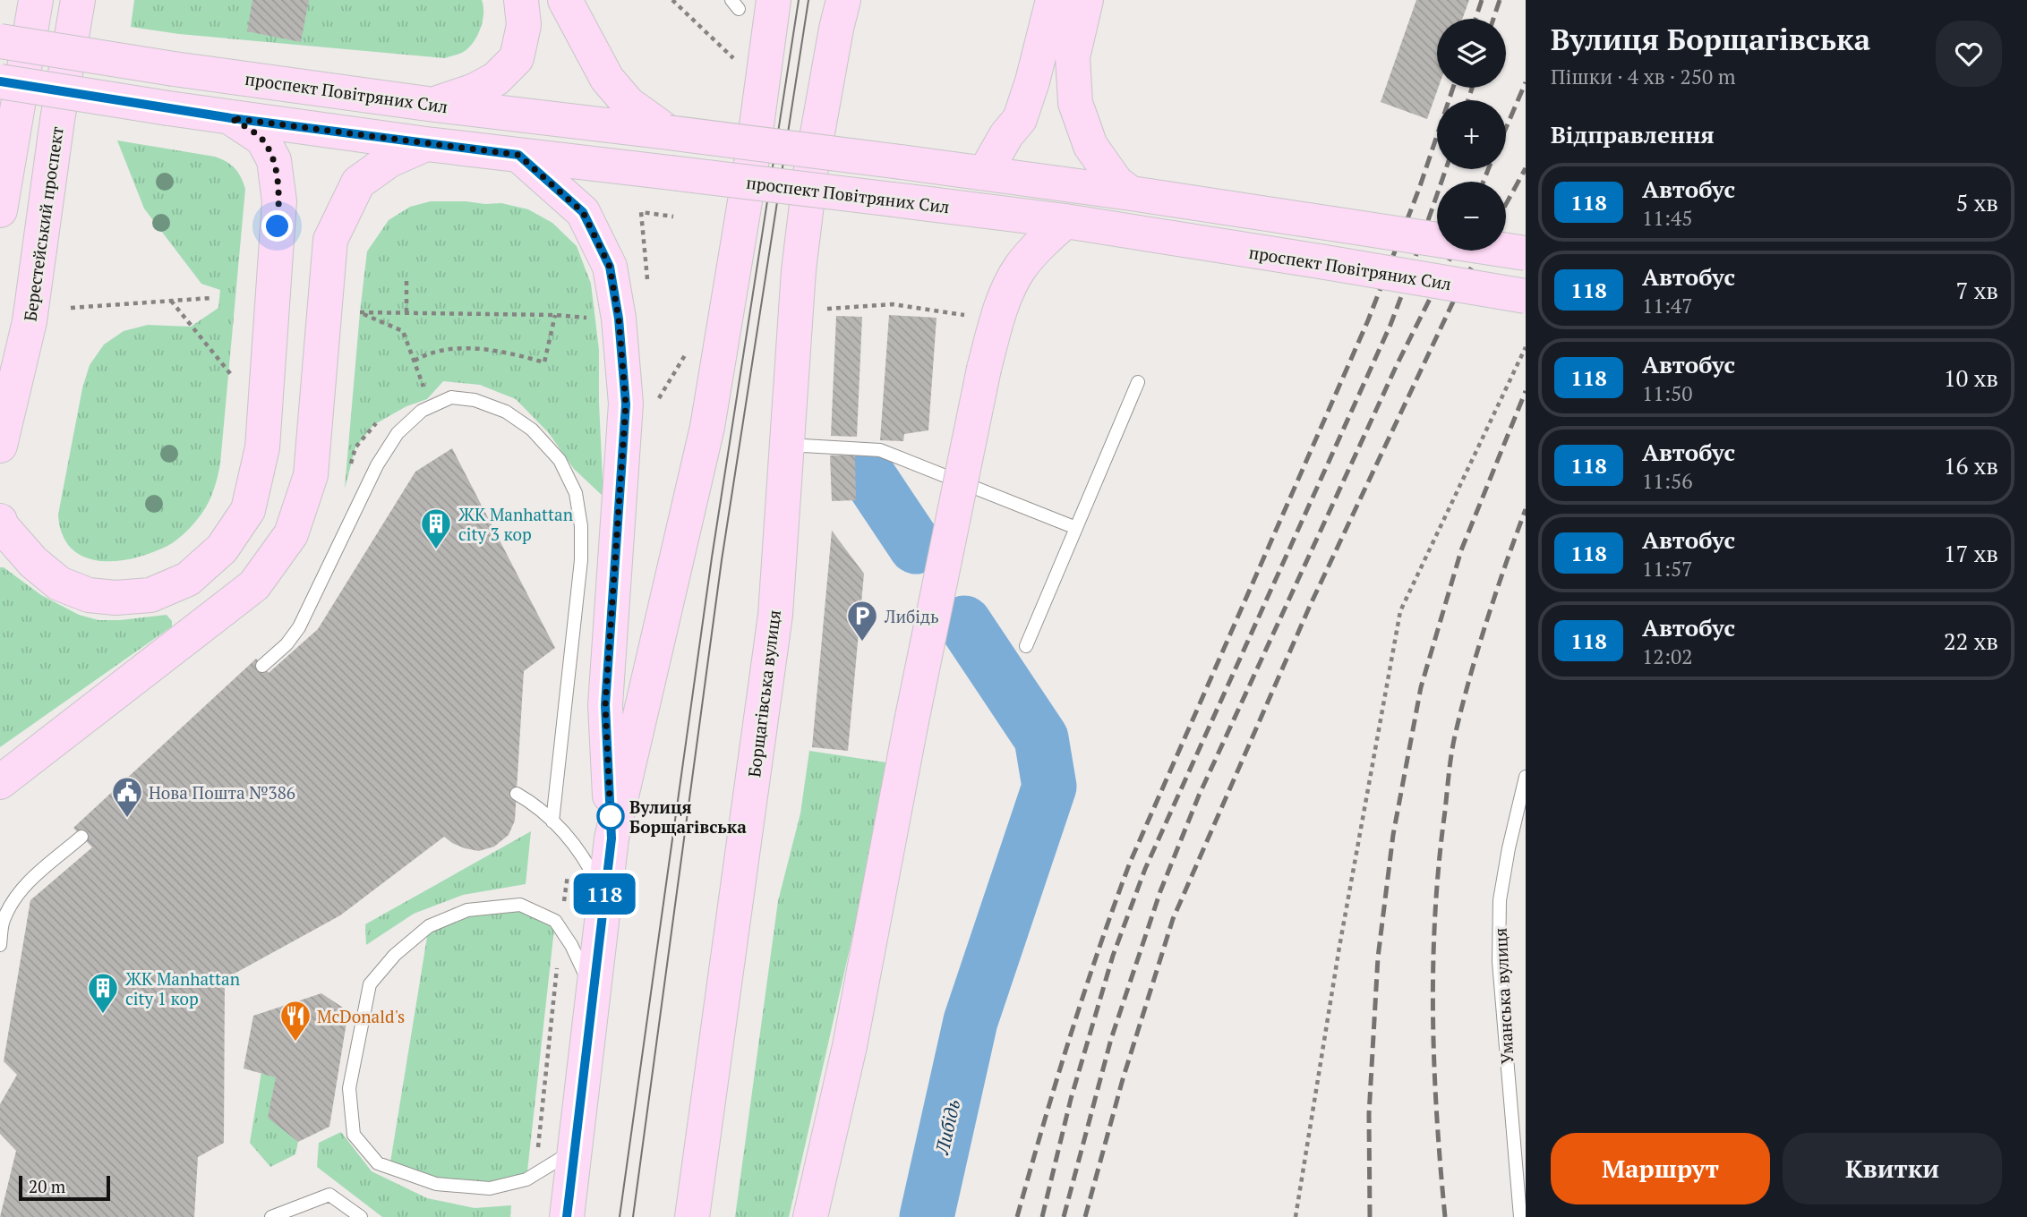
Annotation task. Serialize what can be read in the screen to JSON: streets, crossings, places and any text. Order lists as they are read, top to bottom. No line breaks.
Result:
{"streets":{"main road":["проспект Повітряних Сил","Берестейський проспект","Борщагівська вулиця"],"lane":["Уманська вулиця"]},"water":["Либідь"],"places":{"building":["ЖК Manhattan city 3 кор","ЖК Manhattan city 1 кор"],"parking":["Либідь"],"other":["Вулиця Борщагівська"],"public building":["Нова Пошта №386"],"restaurant":["McDonald's"]},"lines":["bus line 118"],"scale_bar":"20 m","page":{"on_map":"118","heading":[["Вулиця Борщагівська","Пішки · 4 хв · 250 m"],"Відправлення"],"map_buttons":["+","−"],"list":[{"mark":"118","name":"Автобус","note":"11:45","value":"5 хв"},{"mark":"118","name":"Автобус","note":"11:47","value":"7 хв"},{"mark":"118","name":"Автобус","note":"11:50","value":"10 хв"},{"mark":"118","name":"Автобус","note":"11:56","value":"16 хв"},{"mark":"118","name":"Автобус","note":"11:57","value":"17 хв"},{"mark":"118","name":"Автобус","note":"12:02","value":"22 хв"}],"buttons":["Маршрут","Квитки"],"scale":"20 m"}}
